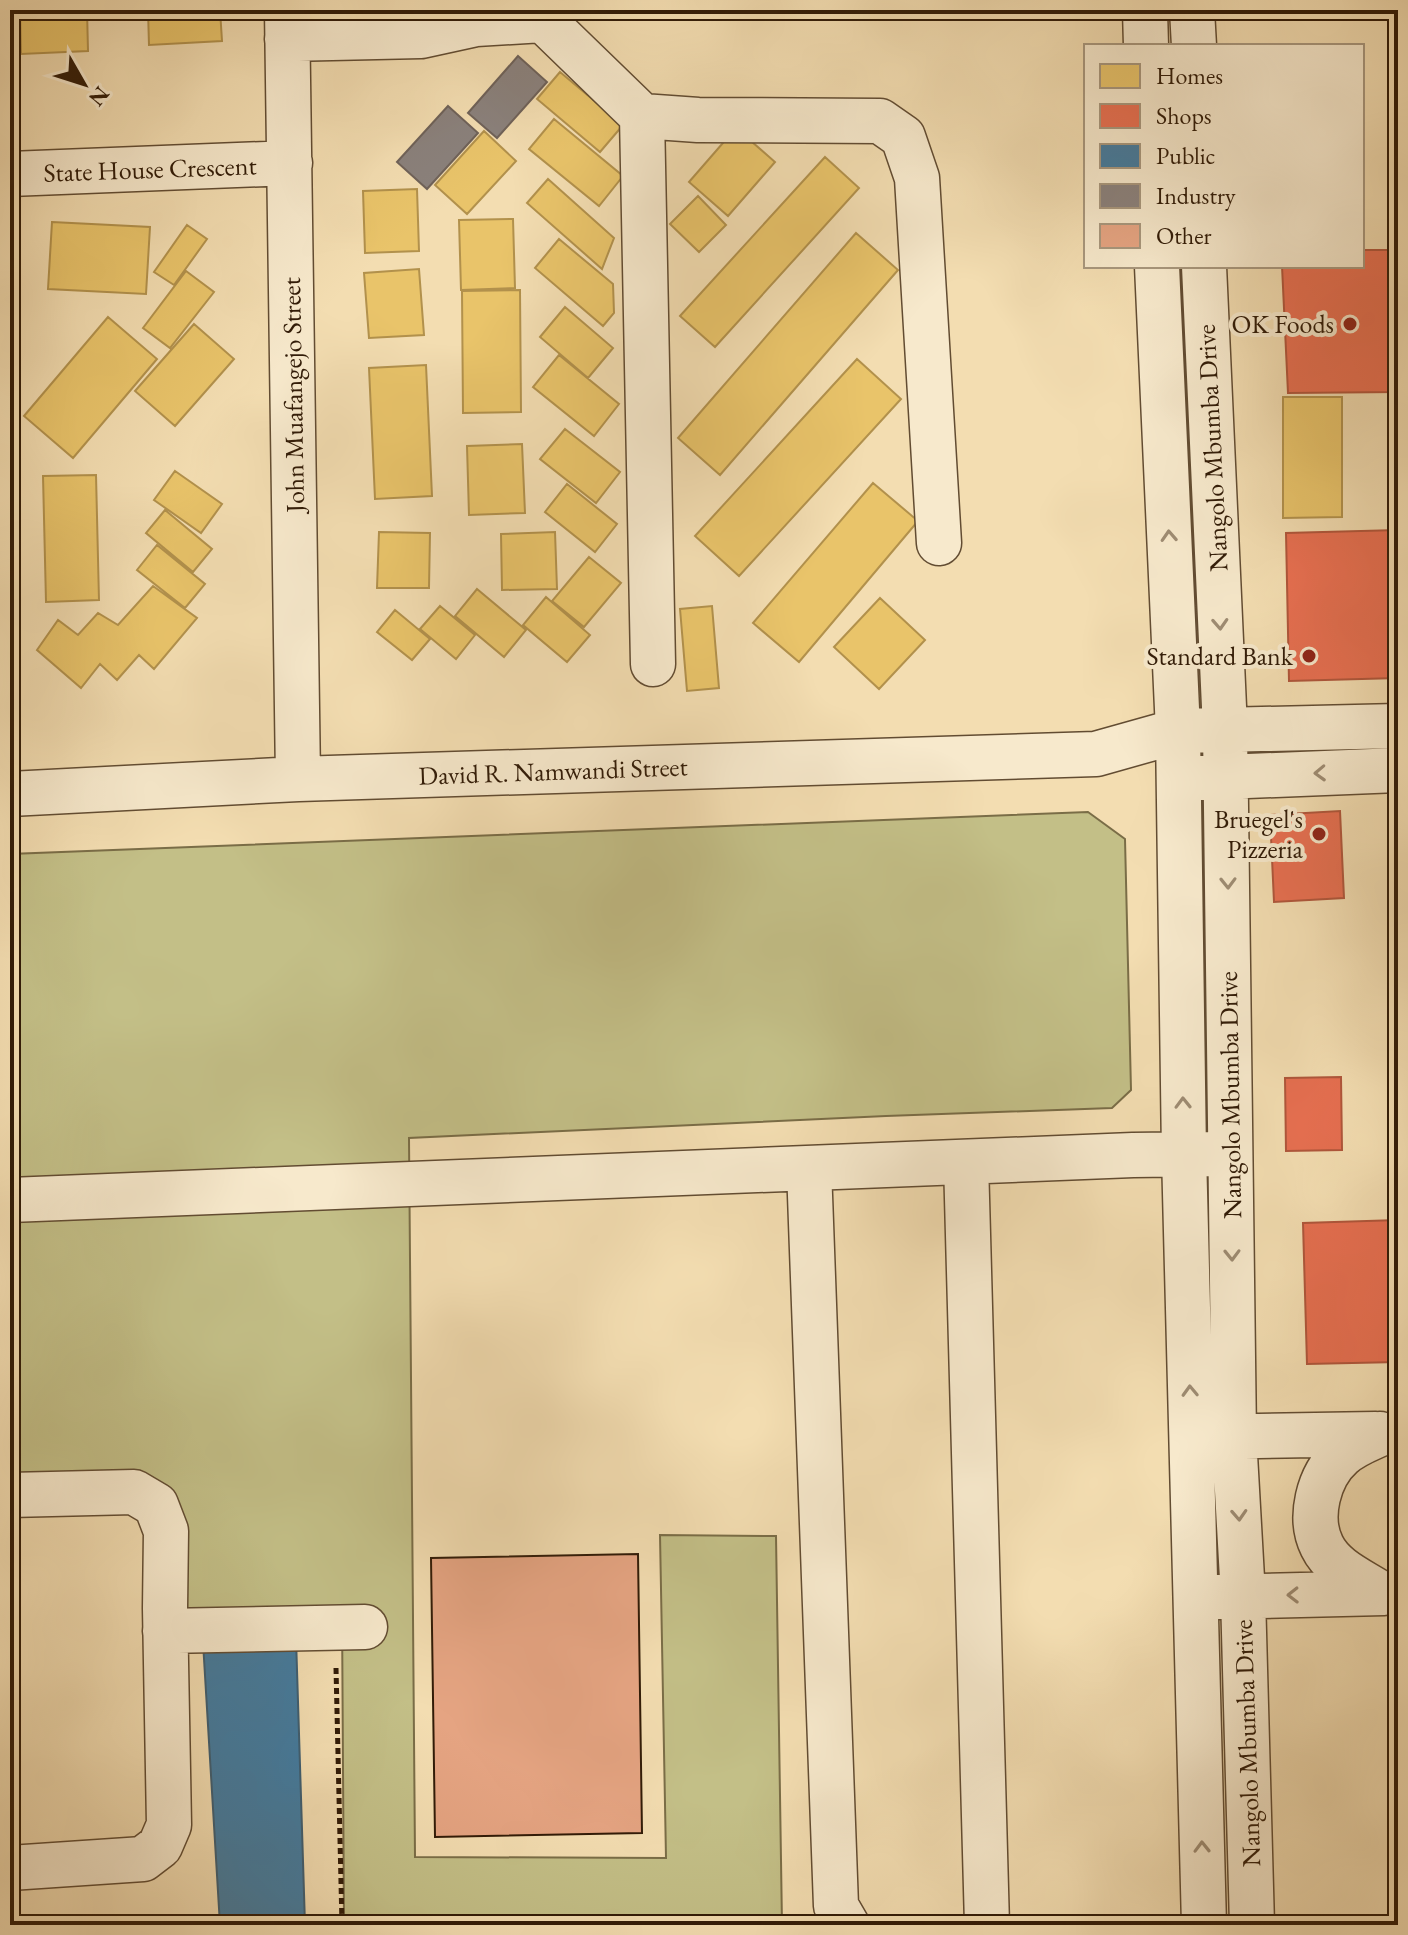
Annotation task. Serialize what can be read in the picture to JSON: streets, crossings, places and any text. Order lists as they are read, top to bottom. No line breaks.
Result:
{"streets":{"street":["State House Crescent","John Muafangejo Street","Nangolo Mbumba Drive","David R. Namwandi Street"]},"crossings":[["State House Crescent","John Muafangejo Street"],["John Muafangejo Street","David R. Namwandi Street"],["Nangolo Mbumba Drive","David R. Namwandi Street"]],"places":["OK Foods","Standard Bank","Bruegel's Pizzeria"],"legend":["Homes","Shops","Public","Industry","Other"],"north":"bottom right"}
